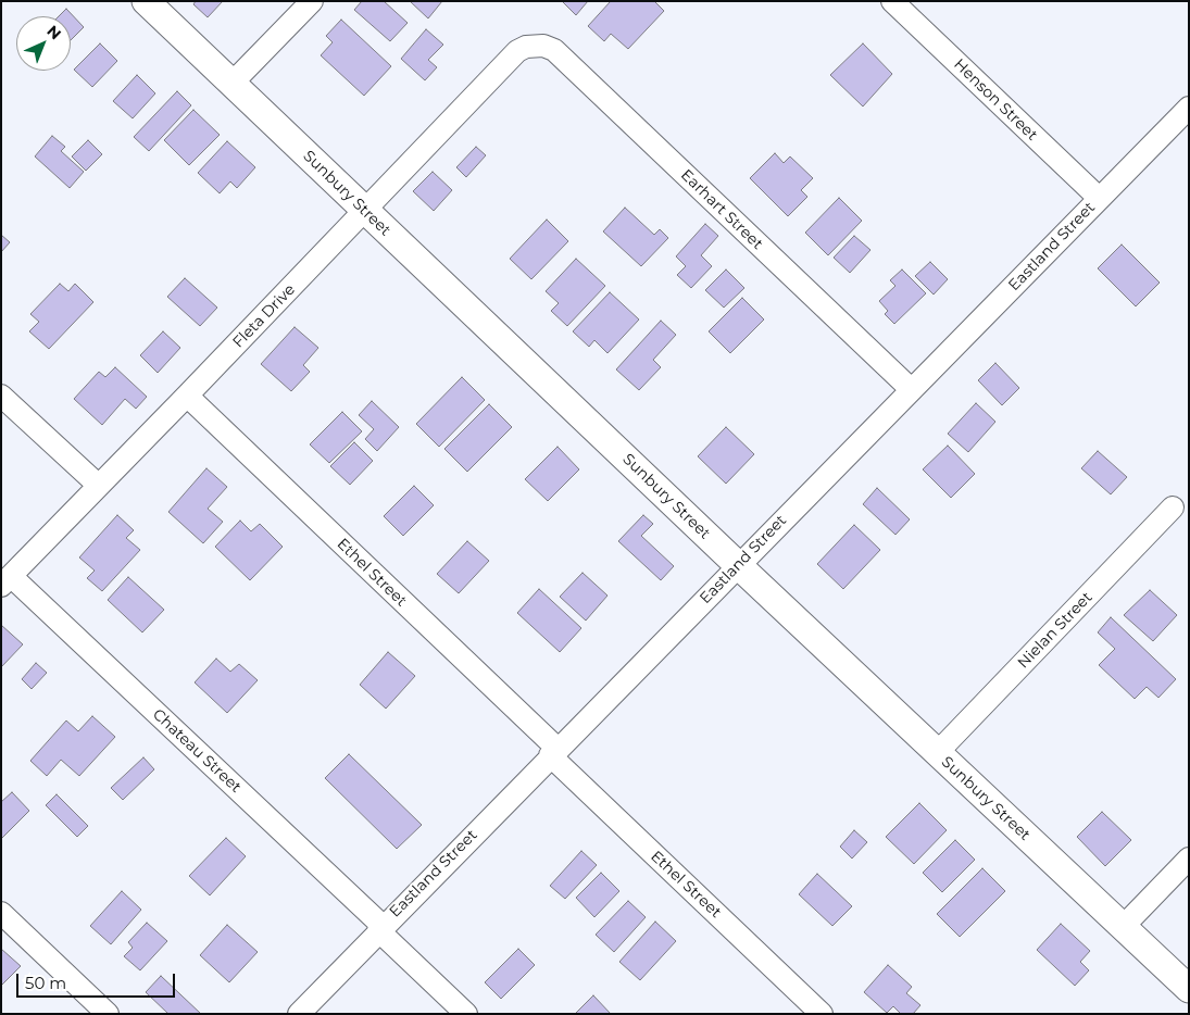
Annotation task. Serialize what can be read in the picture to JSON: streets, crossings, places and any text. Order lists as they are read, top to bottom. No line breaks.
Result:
{"streets":{"street":["Henson Street","Sunbury Street","Earhart Street","Eastland Street","Fleta Drive","Ethel Street","Nielan Street","Chateau Street"]},"crossings":[["Henson Street","Eastland Street"],["Sunbury Street","Eastland Street"],["Sunbury Street","Fleta Drive"],["Sunbury Street","Nielan Street"],["Earhart Street","Eastland Street"],["Earhart Street","Fleta Drive"],["Eastland Street","Ethel Street"],["Eastland Street","Chateau Street"],["Fleta Drive","Ethel Street"],["Fleta Drive","Chateau Street"]],"scale_bar":"50 m","north":"top right"}
